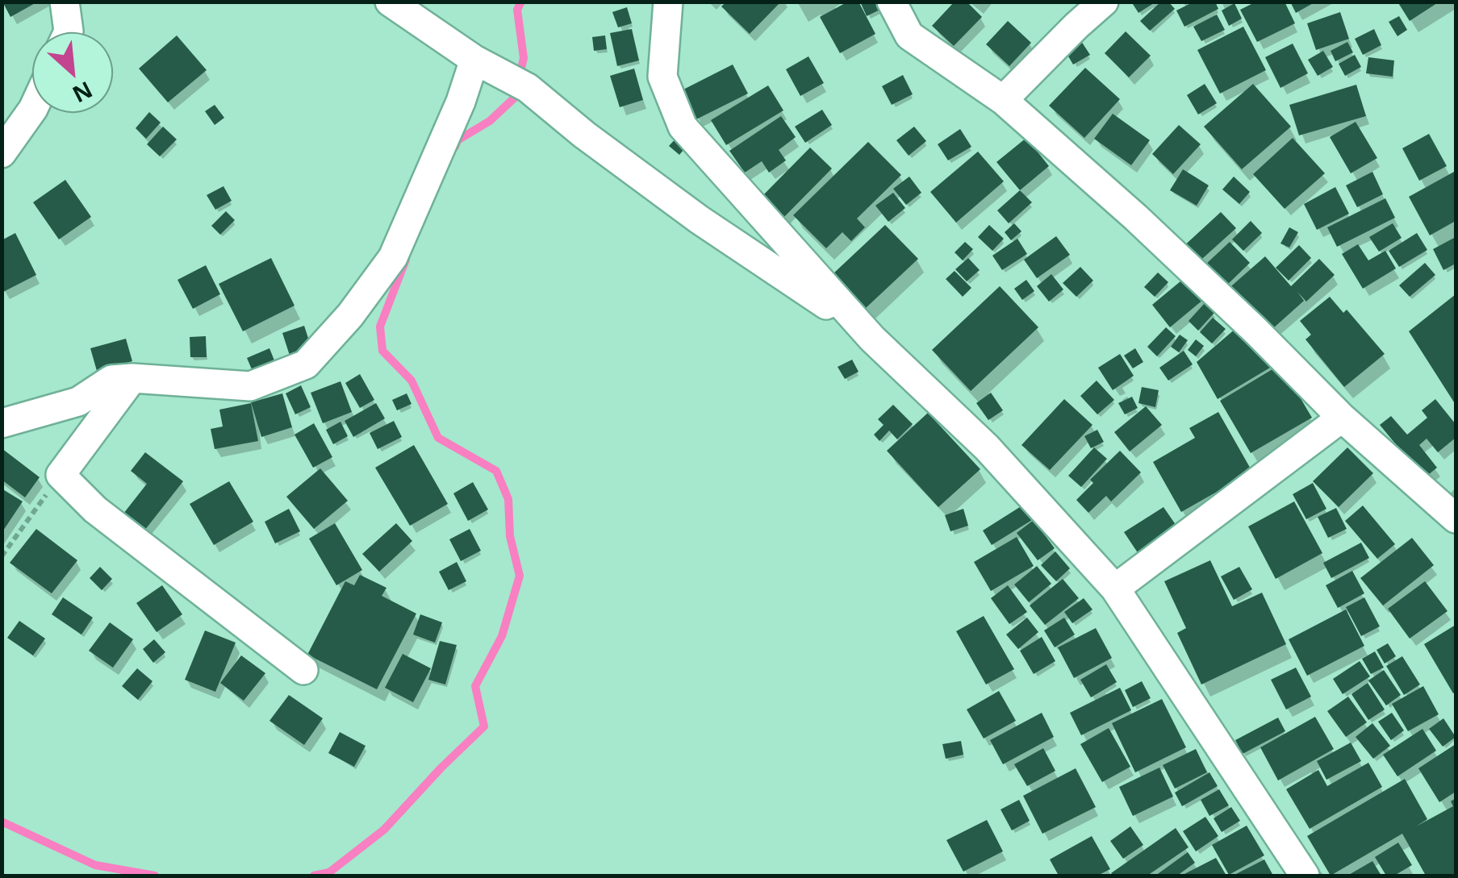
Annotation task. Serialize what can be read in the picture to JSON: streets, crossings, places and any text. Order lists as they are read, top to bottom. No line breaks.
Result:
{"north":"bottom right"}
